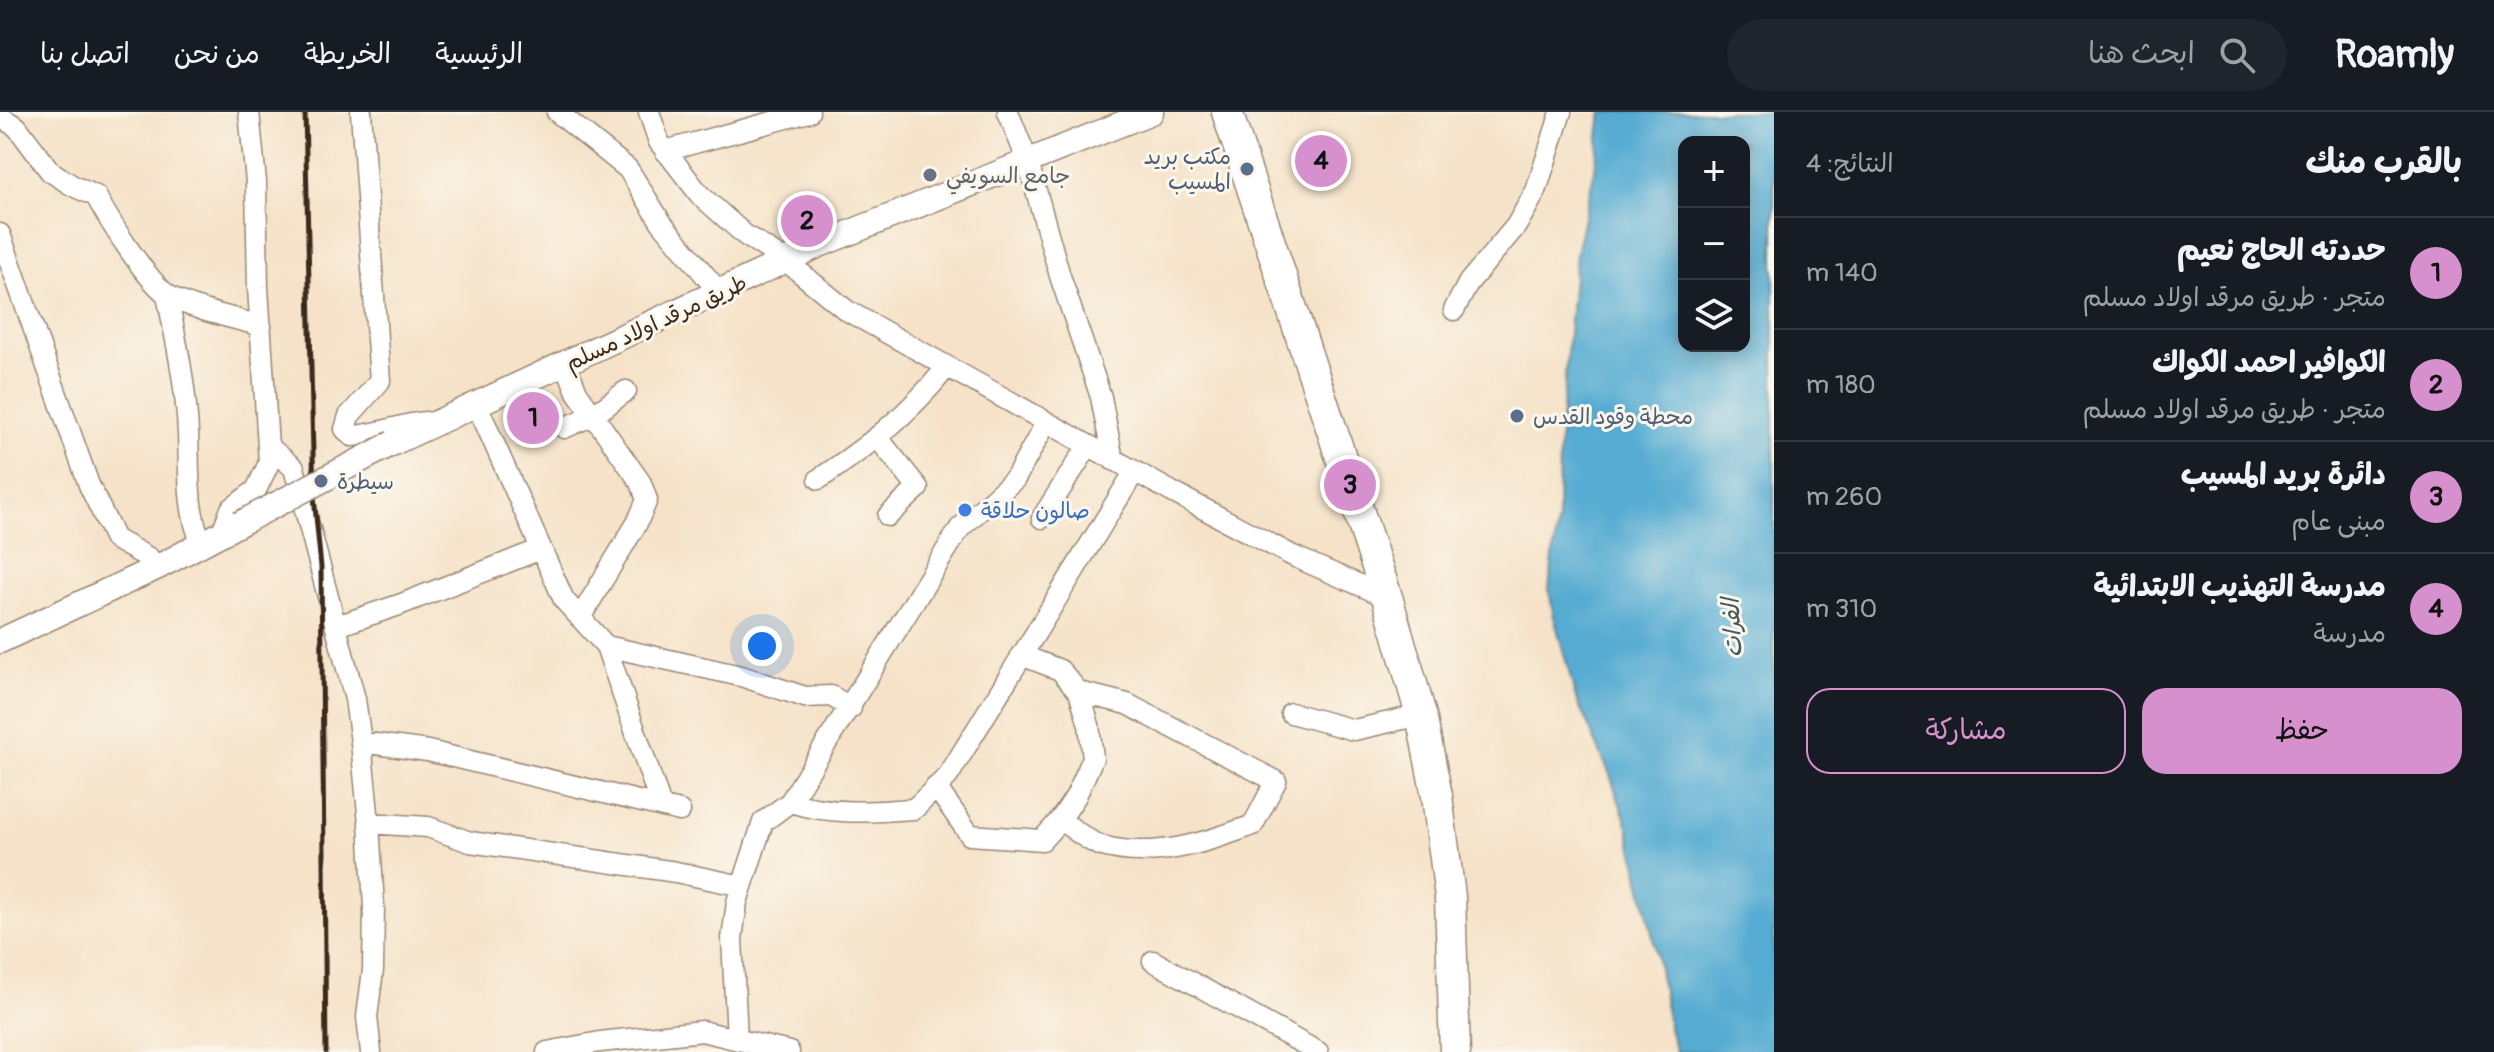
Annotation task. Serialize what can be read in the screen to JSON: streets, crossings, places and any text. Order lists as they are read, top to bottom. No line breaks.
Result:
{"streets":{"street":["طريق مرقد اولاد مسلم"]},"water":["الفرات"],"places":["مكتب بريد المسيب","جامع السويفي","محطة وقود القدس","سيطرة","صالون حلاقة"],"page":{"header":"Roamly","search":"ابحث هنا","nav":["الرئيسية","الخريطة","من نحن","اتصل بنا"],"heading":["بالقرب منك","النتائج: 4"],"pins":["4","2","1","3"],"map_buttons":["+","−"],"list":[{"mark":"1","name":"حددته الحاج نعيم","note":"متجر · طريق مرقد اولاد مسلم","value":"140 m"},{"mark":"2","name":"الكوافير احمد الكواك","note":"متجر · طريق مرقد اولاد مسلم","value":"180 m"},{"mark":"3","name":"دائرة بريد المسيب","note":"مبنى عام","value":"260 m"},{"mark":"4","name":"مدرسة التهذيب الابتدائية","note":"مدرسة","value":"310 m"}],"buttons":["حفظ","مشاركة"]}}
